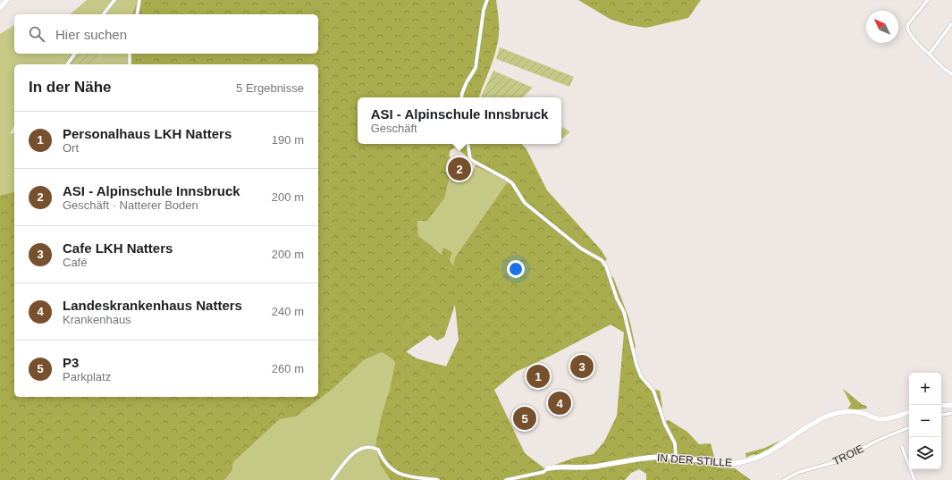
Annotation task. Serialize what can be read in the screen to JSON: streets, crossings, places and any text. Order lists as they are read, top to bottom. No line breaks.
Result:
{"streets":{"street":["TROIE","IN DER STILLE"]},"north":"top left","page":{"search":"Hier suchen","heading":["In der Nähe","5 Ergebnisse"],"popup":["ASI - Alpinschule Innsbruck","Geschäft"],"list":[{"mark":"1","name":"Personalhaus LKH Natters","note":"Ort","value":"190 m"},{"mark":"2","name":"ASI - Alpinschule Innsbruck","note":"Geschäft · Natterer Boden","value":"200 m"},{"mark":"3","name":"Cafe LKH Natters","note":"Café","value":"200 m"},{"mark":"4","name":"Landeskrankenhaus Natters","note":"Krankenhaus","value":"240 m"},{"mark":"5","name":"P3","note":"Parkplatz","value":"260 m"}],"pins":["2","3","1","4","5"],"map_buttons":["+","−"]}}
